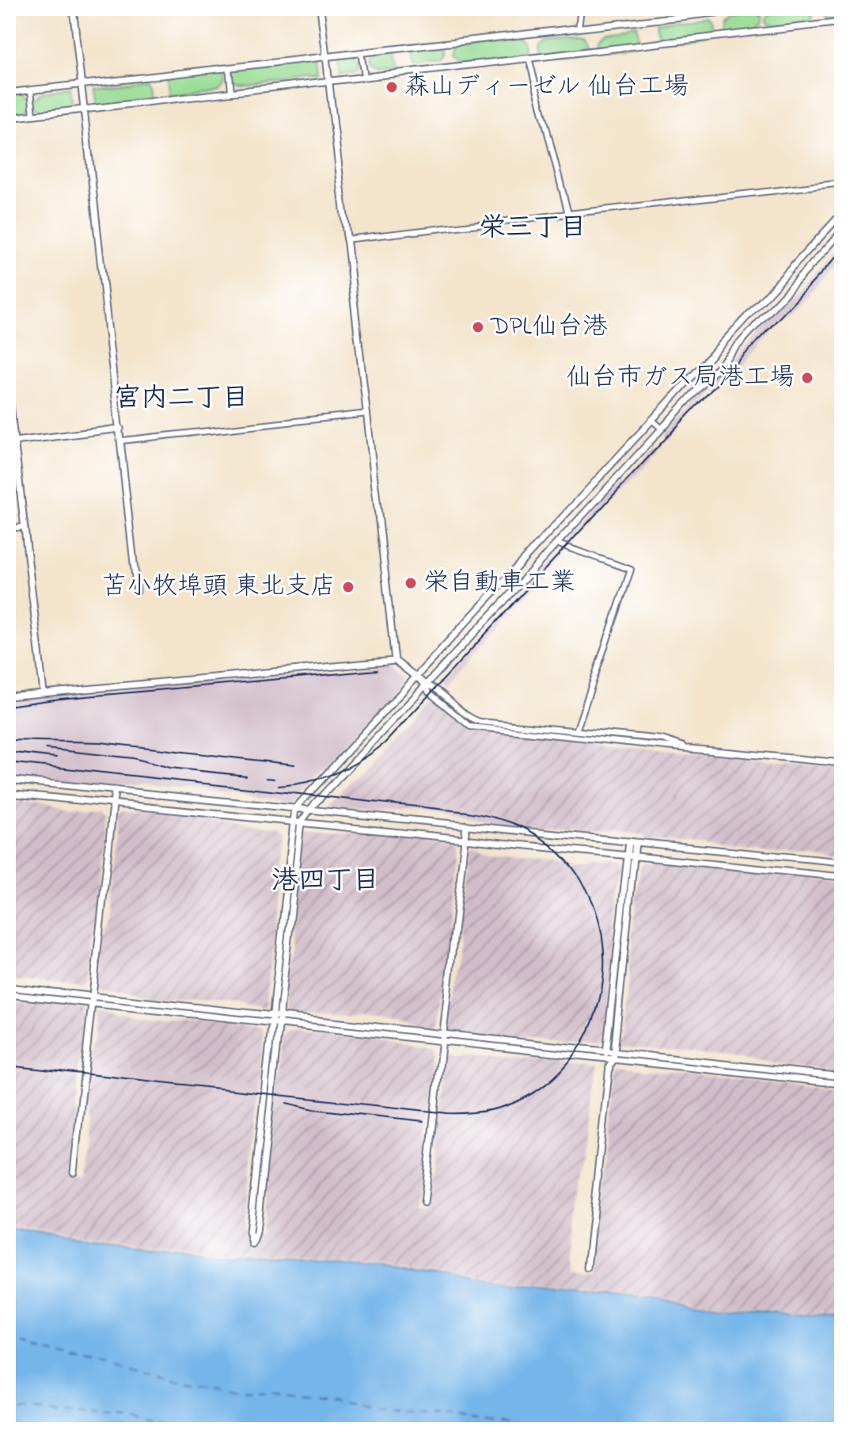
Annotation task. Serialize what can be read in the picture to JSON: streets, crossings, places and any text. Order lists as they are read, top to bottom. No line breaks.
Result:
{"districts":["栄三丁目","宮内二丁目","港四丁目"],"places":["森山ディーゼル 仙台工場","DPL仙台港","仙台市ガス局港工場","栄自動車工業","苫小牧埠頭 東北支店"]}
